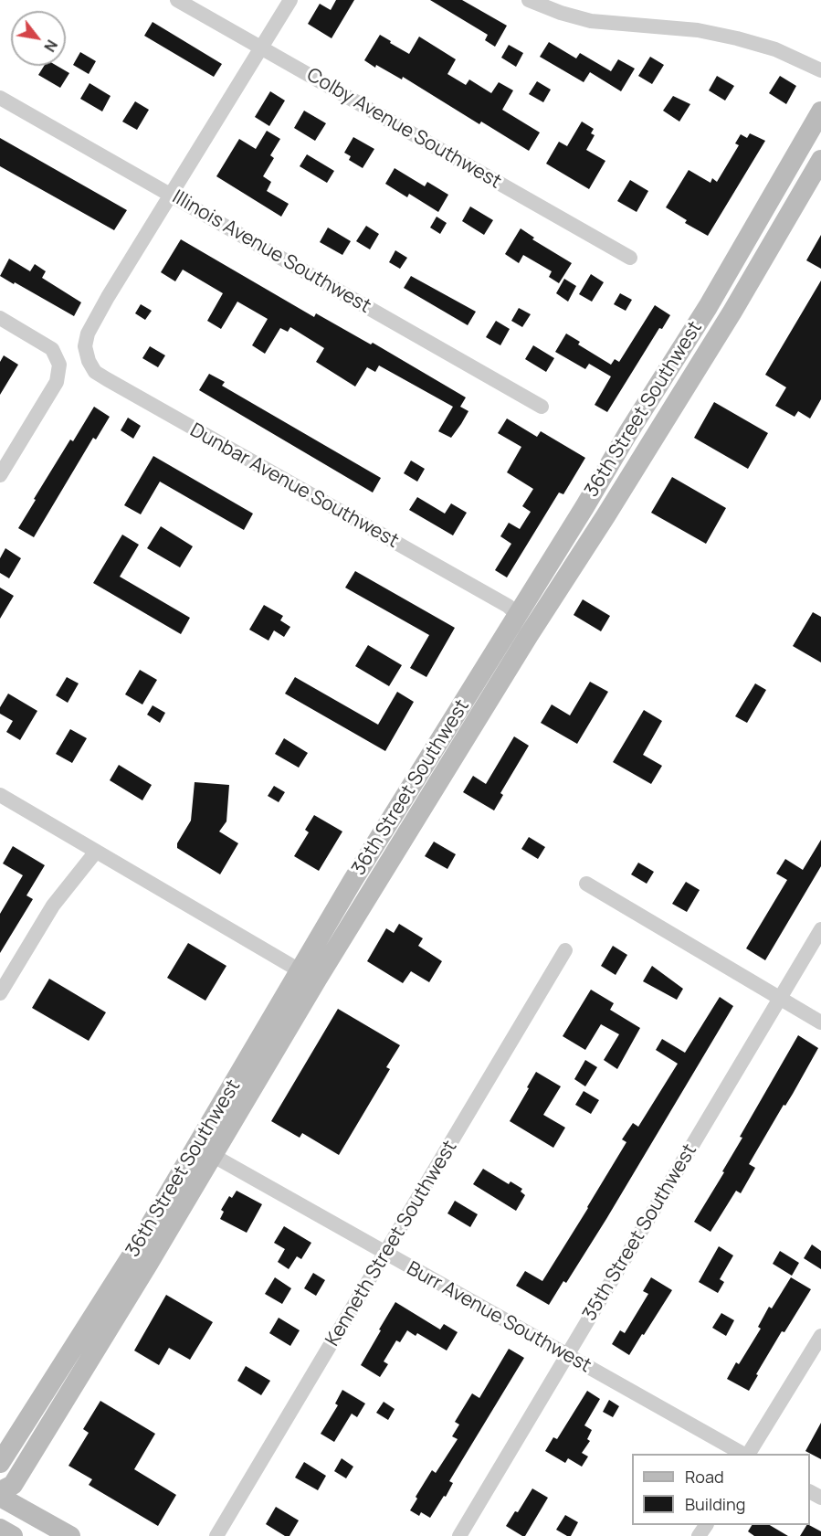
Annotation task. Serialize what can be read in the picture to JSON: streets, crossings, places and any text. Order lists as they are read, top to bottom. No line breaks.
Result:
{"streets":{"street":["Colby Avenue Southwest","Illinois Avenue Southwest","36th Street Southwest","Dunbar Avenue Southwest","35th Street Southwest","Kenneth Street Southwest","Burr Avenue Southwest"]},"crossings":[["Illinois Avenue Southwest","Dunbar Avenue Southwest"],["36th Street Southwest","Dunbar Avenue Southwest"],["36th Street Southwest","Burr Avenue Southwest"],["35th Street Southwest","Burr Avenue Southwest"],["Kenneth Street Southwest","Burr Avenue Southwest"]],"legend":["Road","Building"],"north":"bottom right"}
